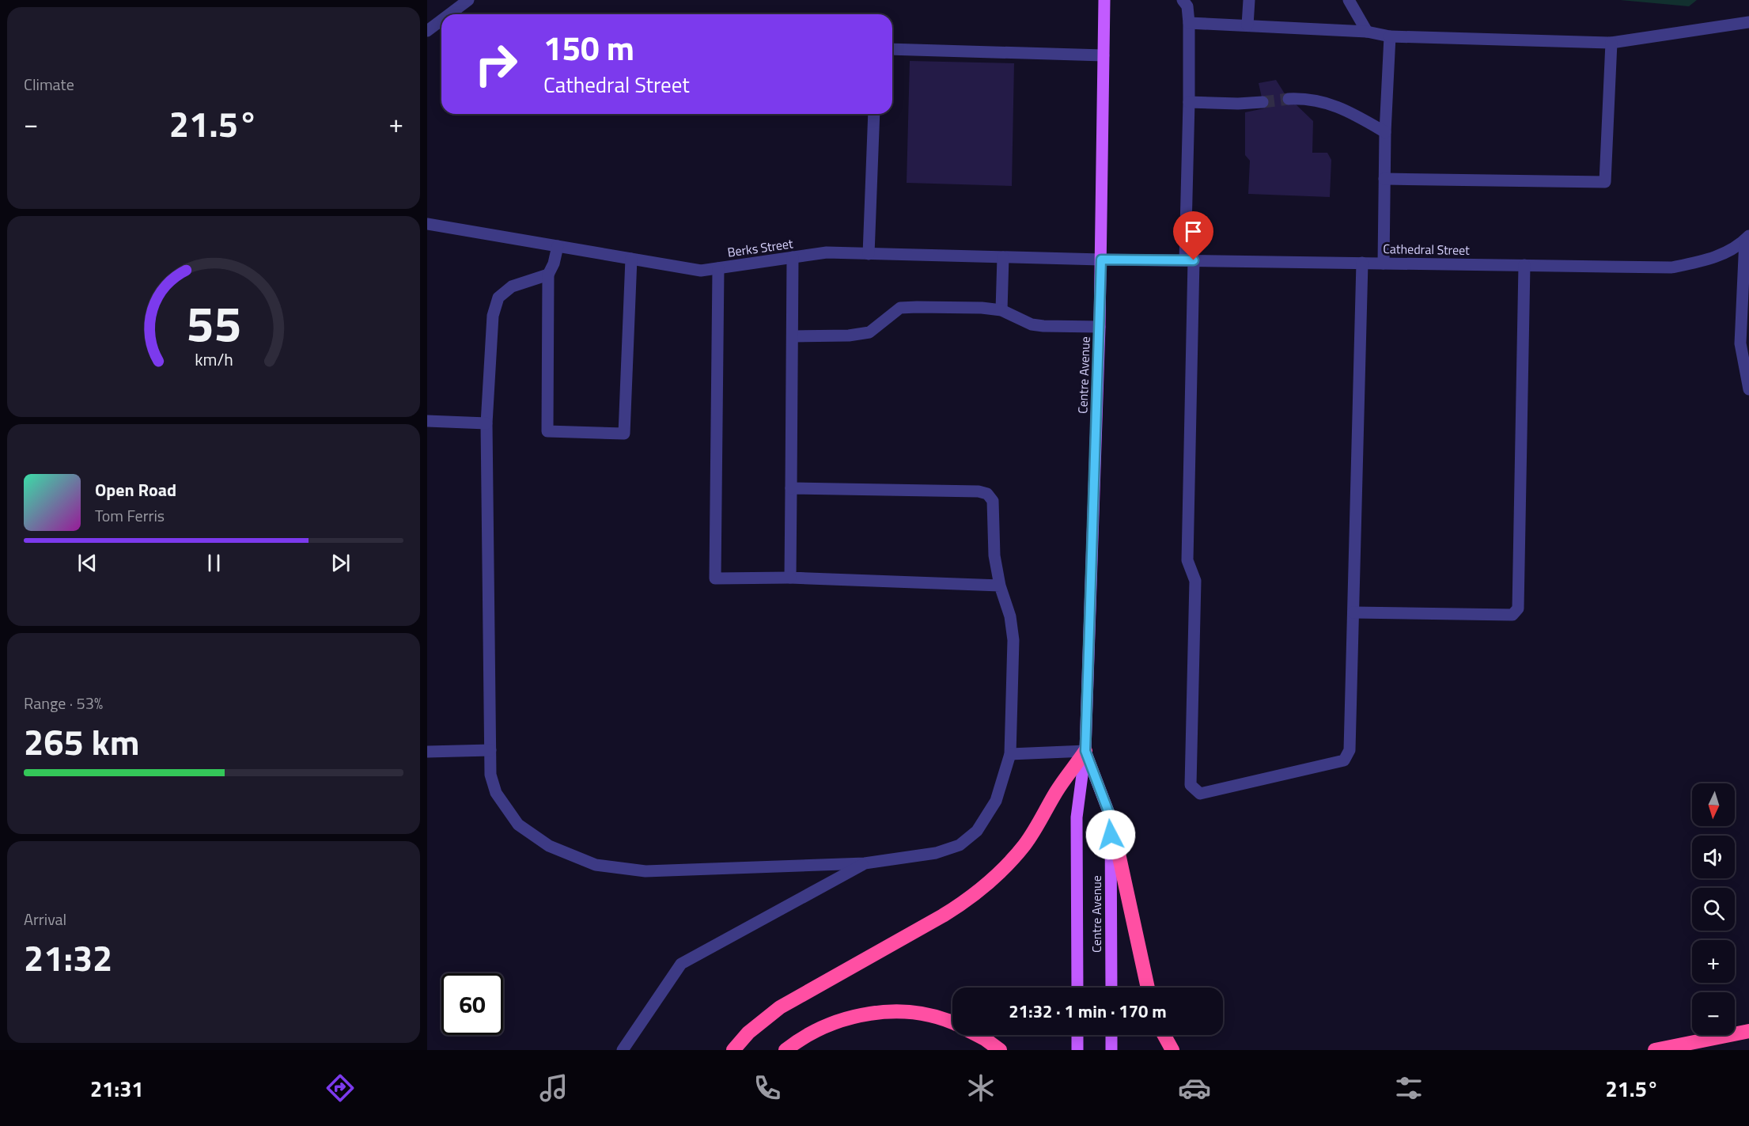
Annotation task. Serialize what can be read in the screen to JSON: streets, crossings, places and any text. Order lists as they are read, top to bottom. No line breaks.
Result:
{"streets":{"main road":["Centre Avenue"],"street":["Berks Street","Cathedral Street"]},"crossings":[["Berks Street","Cathedral Street"],["Berks Street","Centre Avenue"],["Cathedral Street","Centre Avenue"]],"north":"bottom","page":{"tile":["Climate",["Range · 53%","265 km"],["Arrival","21:32"]],"turn":["150 m","Cathedral Street"],"heat":["−","21.5°","+"],"song":["Open Road","Tom Ferris"],"map_buttons":["+","−"],"limit":"60","trip":"21:32 · 1 min · 170 m","tabs":["21:31","21.5°"],"gauge":["55","km/h"]}}
